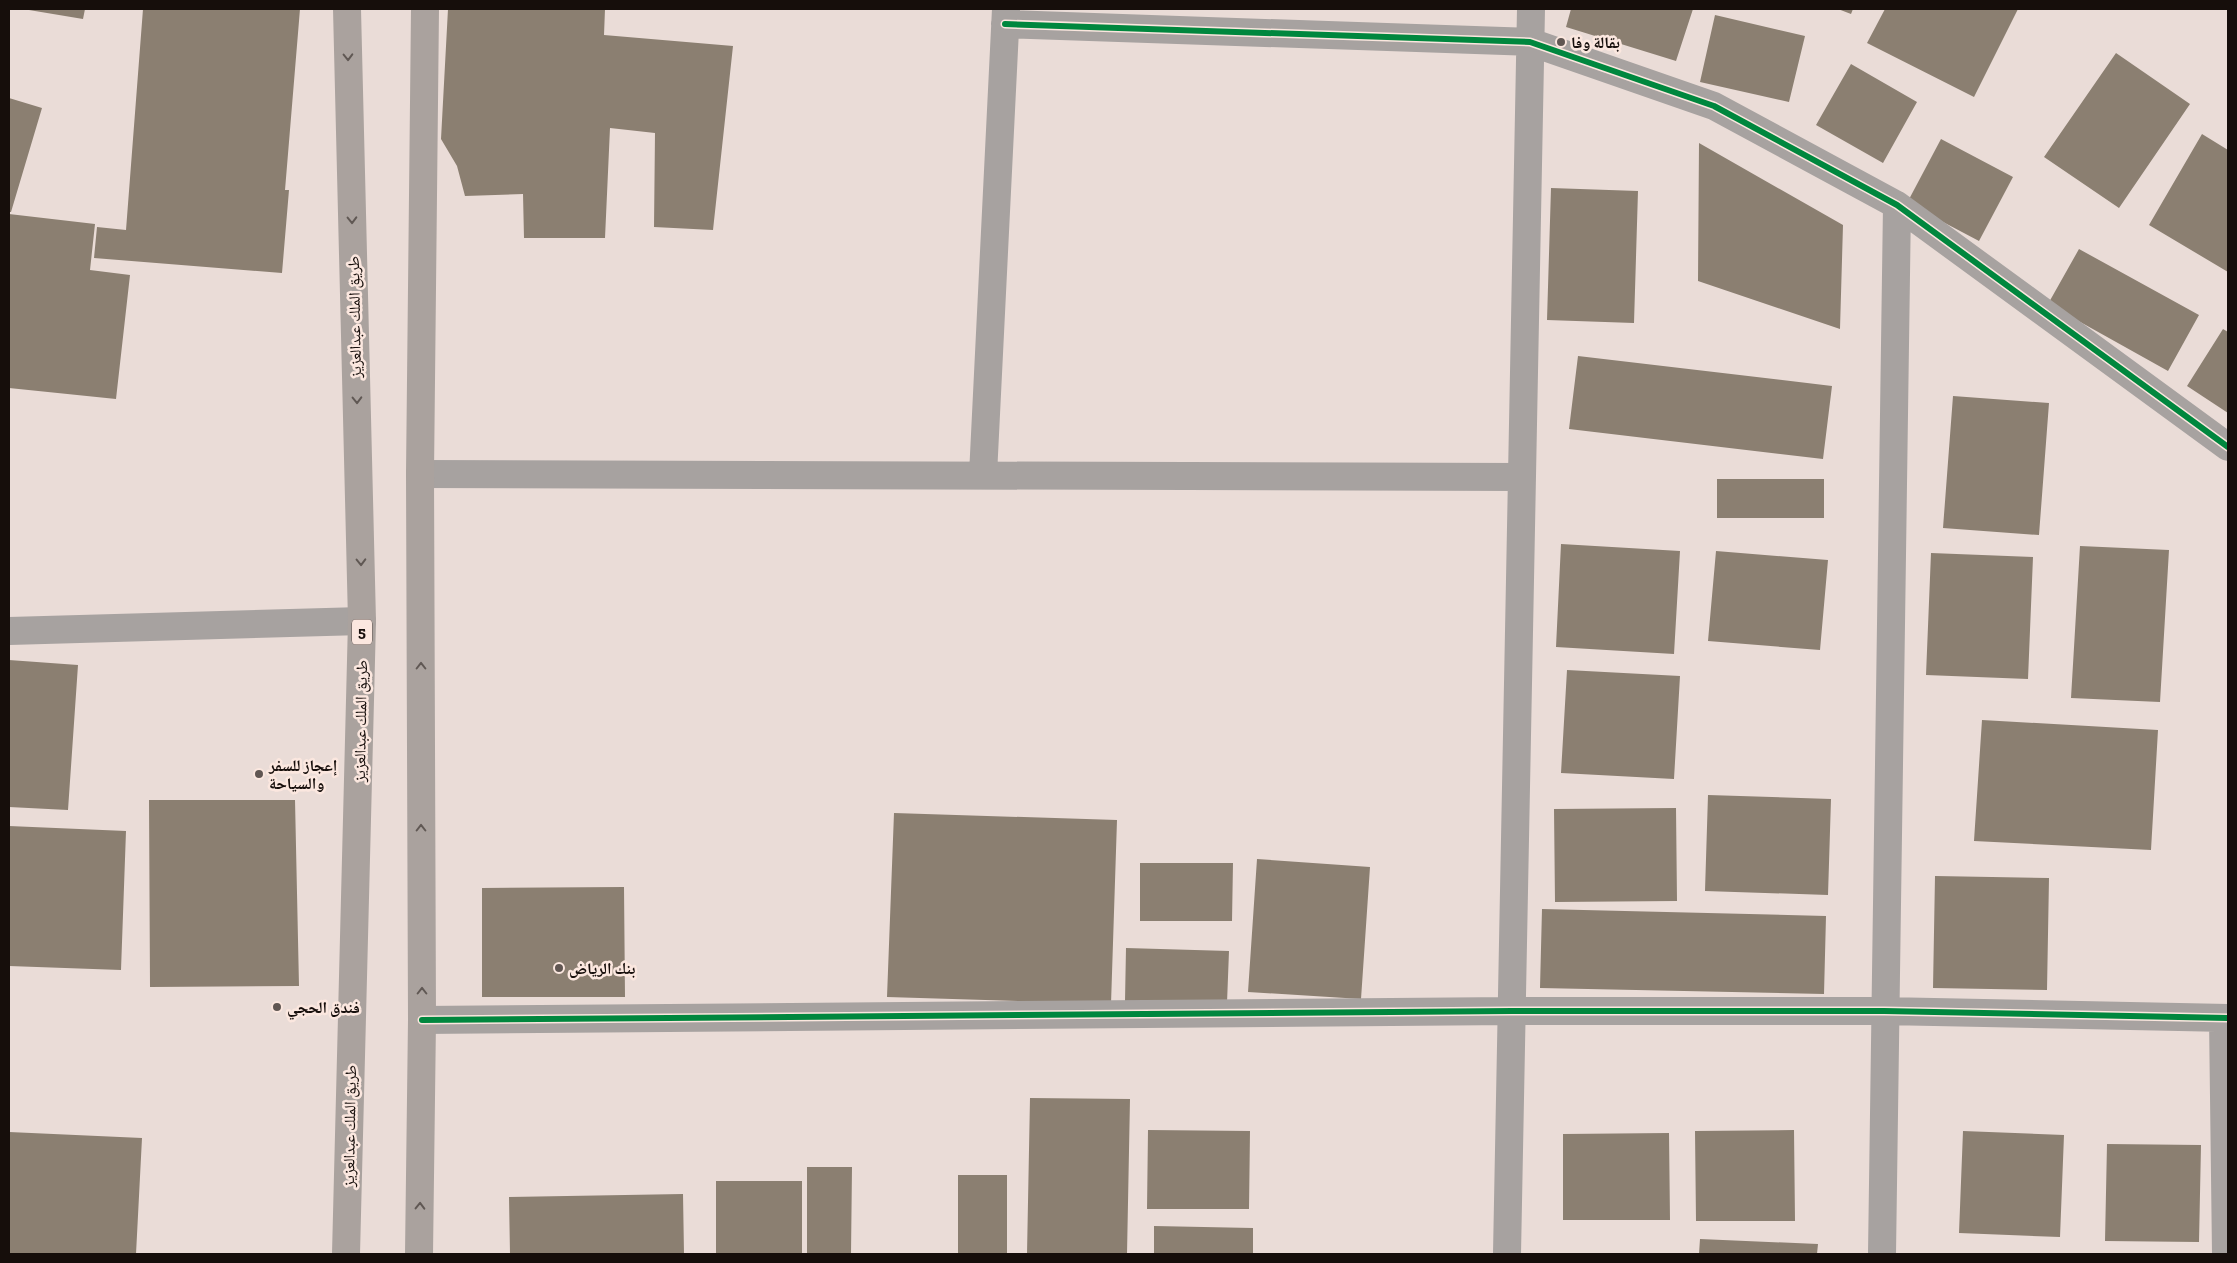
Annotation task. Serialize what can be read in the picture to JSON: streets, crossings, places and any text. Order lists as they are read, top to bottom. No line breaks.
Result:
{"streets":{"highway":["طريق الملك عبدالعزيز","5"]},"places":["بقالة وفا","إعجاز للسفر والسياحة","بنك الرياض","فندق الحجي"]}
